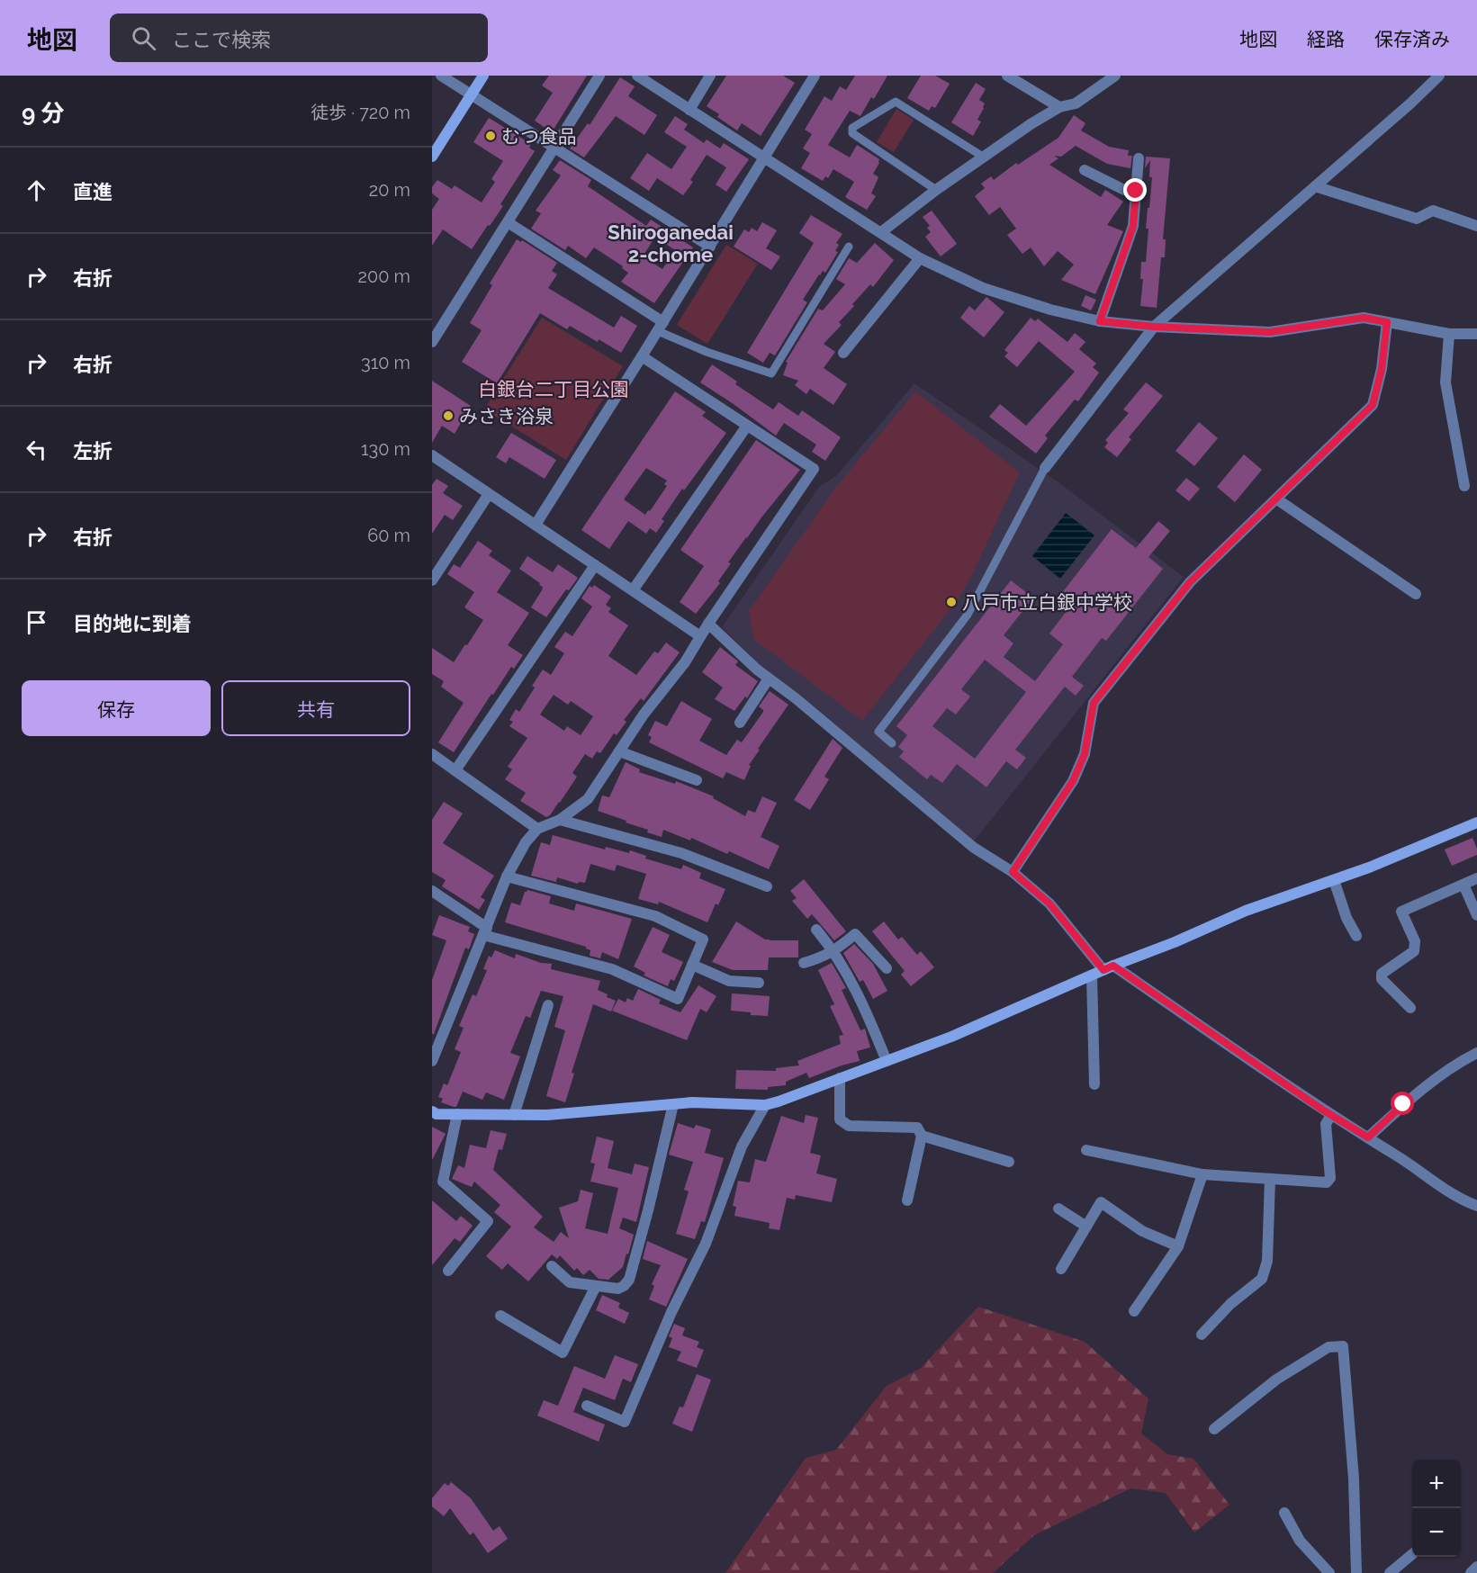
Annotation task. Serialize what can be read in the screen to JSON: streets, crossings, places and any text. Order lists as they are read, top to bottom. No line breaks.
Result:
{"districts":["Shiroganedai 2-chome"],"parks":["白銀台二丁目公園"],"places":["むつ食品","みさき浴泉","八戸市立白銀中学校"],"page":{"header":"地図","search":"ここで検索","nav":["地図","経路","保存済み"],"heading":["9 分","徒歩 · 720 m"],"list":[["直進","20 m"],["右折","200 m"],["右折","310 m"],["左折","130 m"],["右折","60 m"],"目的地に到着"],"buttons":["保存","共有"],"map_buttons":["+","−"]}}
